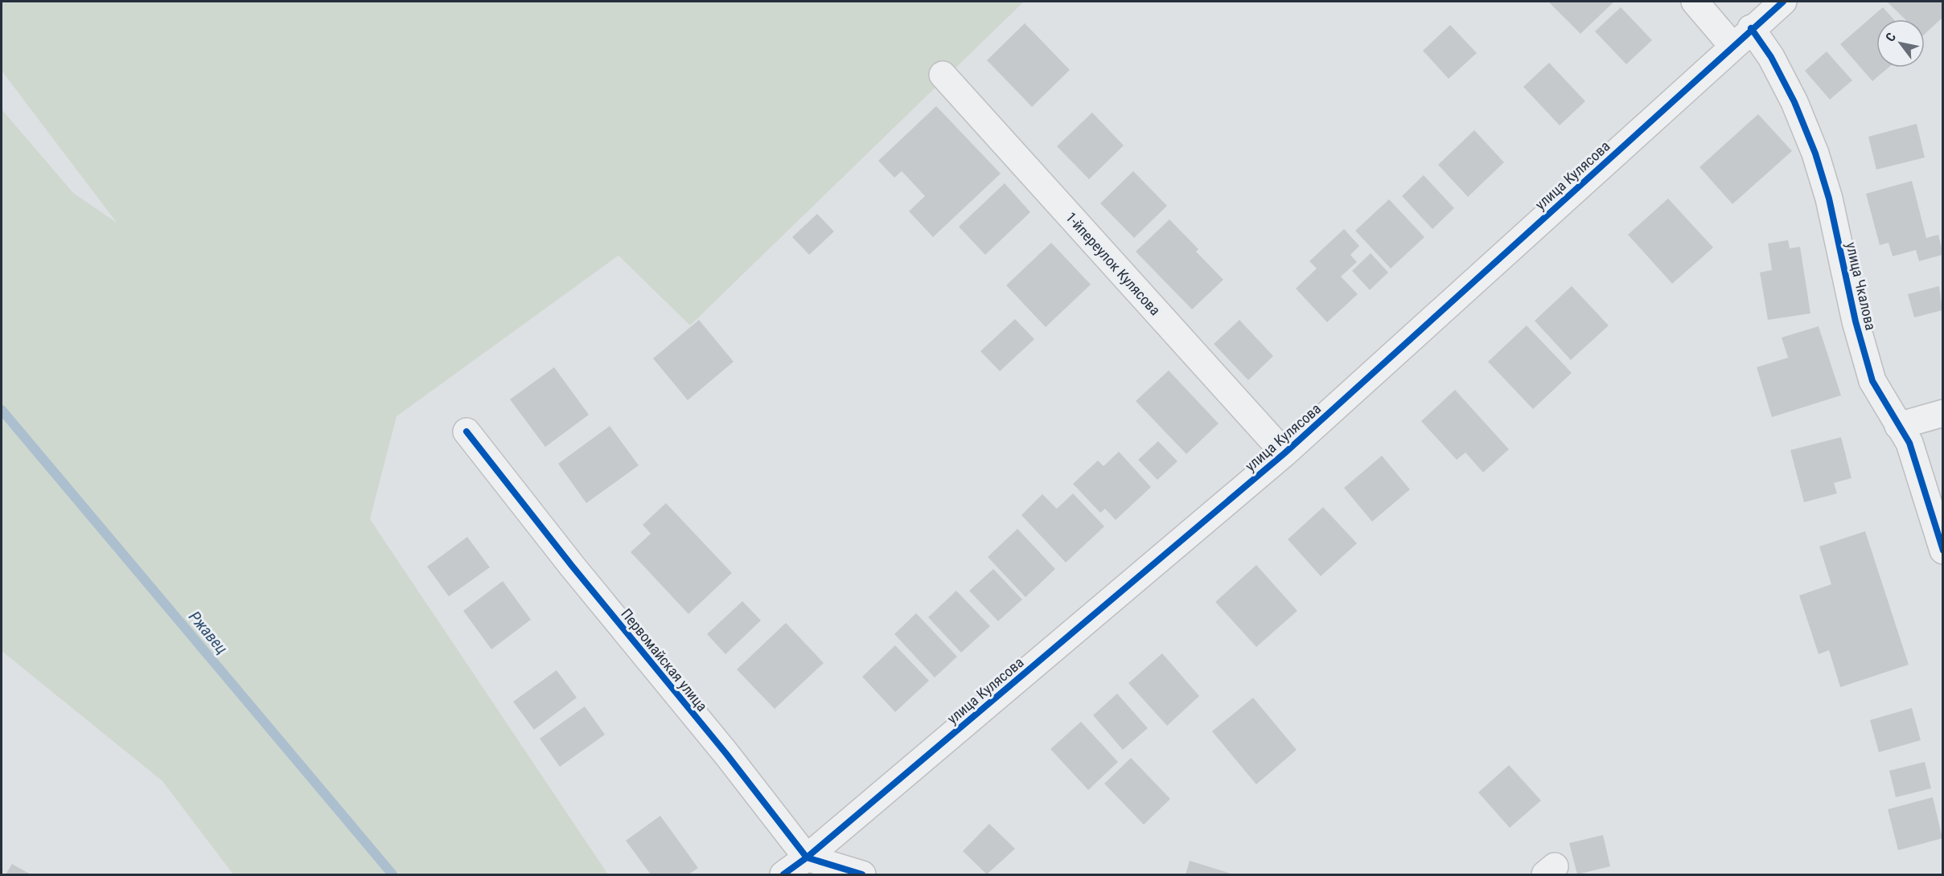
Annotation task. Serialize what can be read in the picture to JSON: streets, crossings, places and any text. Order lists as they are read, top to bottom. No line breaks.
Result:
{"streets":{"street":["улица Кулясова","1-йпереулок Кулясова","улица Чкалова","Первомайская улица"]},"crossings":[["улица Кулясова","1-йпереулок Кулясова"],["улица Кулясова","улица Чкалова"],["улица Кулясова","Первомайская улица"]],"water":["Ржавец"],"north":"top left"}
